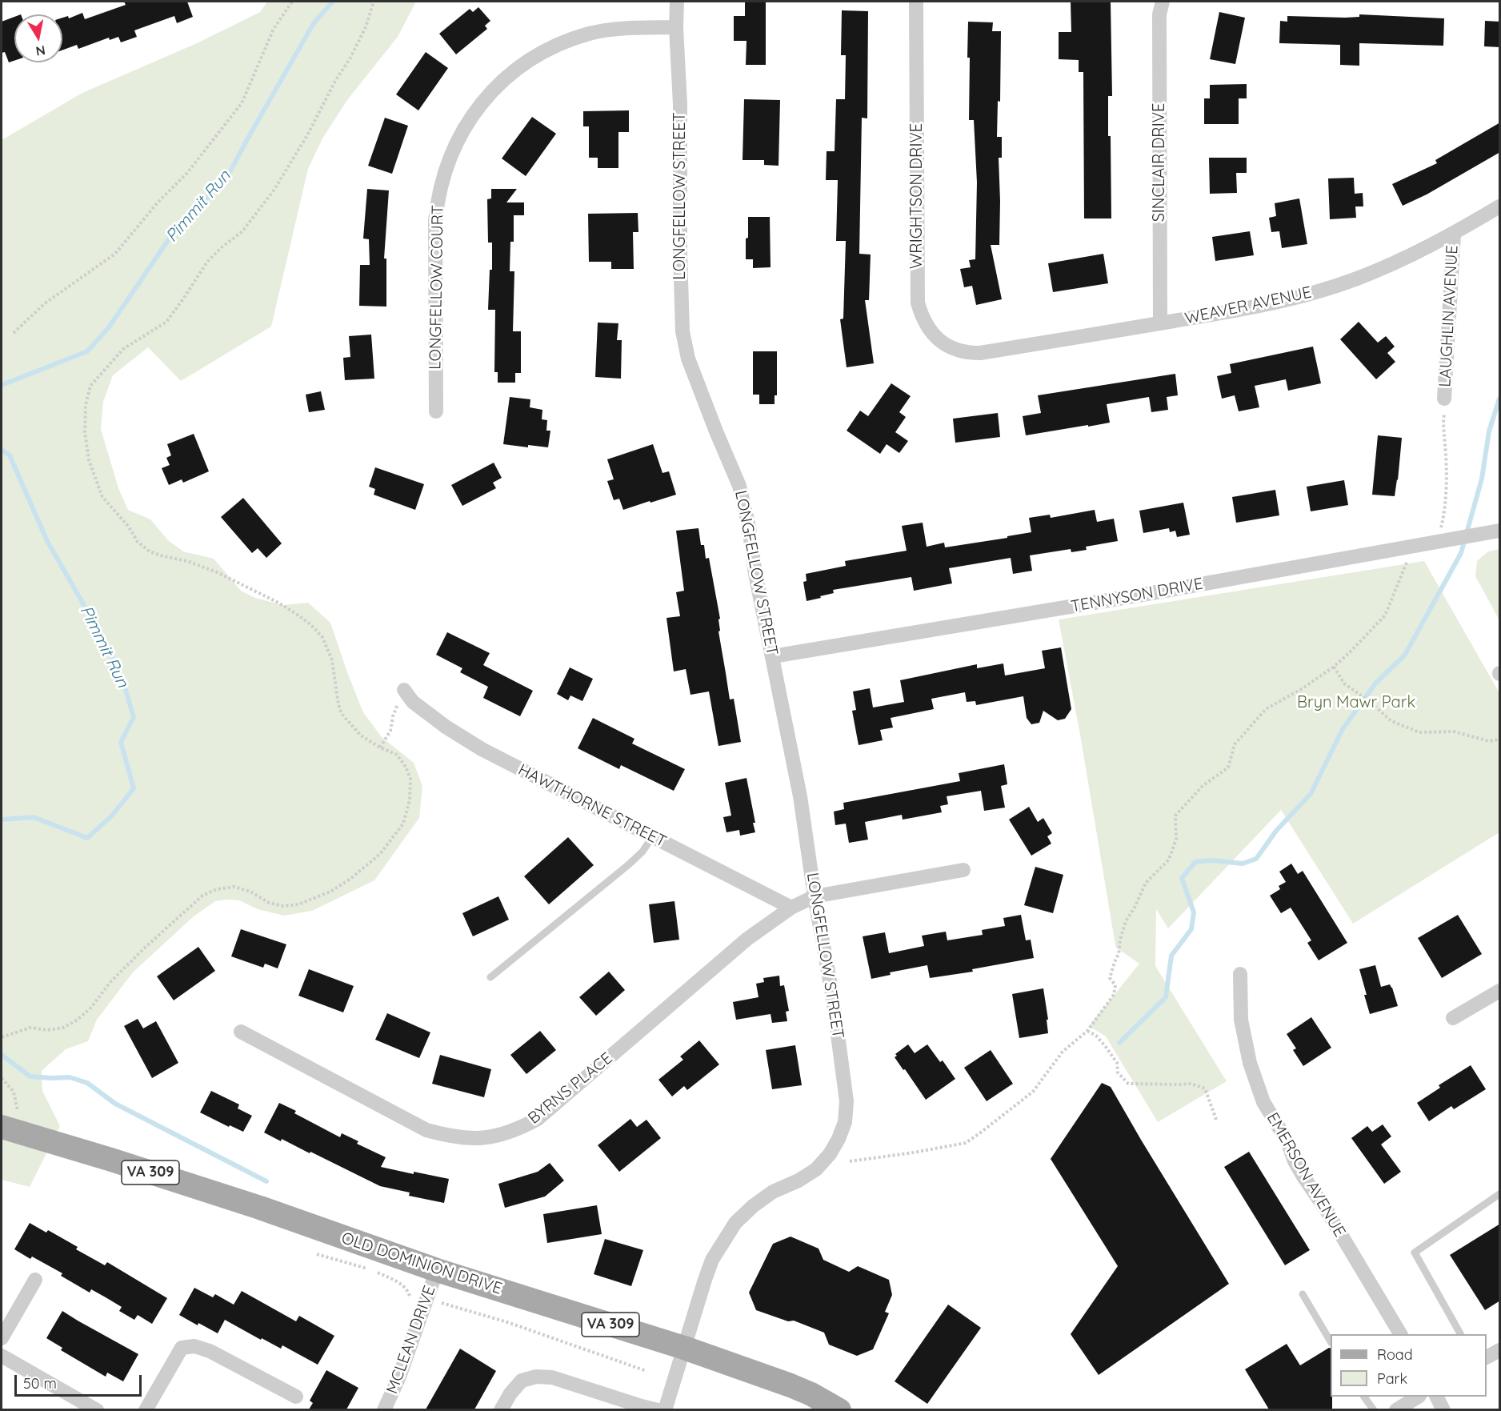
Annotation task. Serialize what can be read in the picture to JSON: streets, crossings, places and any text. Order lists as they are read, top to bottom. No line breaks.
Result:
{"streets":{"main road":["VA 309","OLD DOMINION DRIVE"],"street":["SINCLAIR DRIVE","LONGFELLOW STREET","WRIGHTSON DRIVE","LONGFELLOW COURT","WEAVER AVENUE","LAUGHLIN AVENUE","TENNYSON DRIVE","HAWTHORNE STREET","BYRNS PLACE","EMERSON AVENUE","MCLEAN DRIVE"]},"crossings":[["SINCLAIR DRIVE","WEAVER AVENUE"],["LONGFELLOW STREET","LONGFELLOW COURT"],["LONGFELLOW STREET","TENNYSON DRIVE"],["LONGFELLOW STREET","BYRNS PLACE"],["LONGFELLOW STREET","OLD DOMINION DRIVE"],["WRIGHTSON DRIVE","WEAVER AVENUE"],["WEAVER AVENUE","LAUGHLIN AVENUE"],["HAWTHORNE STREET","BYRNS PLACE"],["OLD DOMINION DRIVE","MCLEAN DRIVE"]],"water":["Pimmit Run"],"parks":["Bryn Mawr Park"],"legend":["Road","Park"],"scale_bar":"50 m","north":"bottom"}
